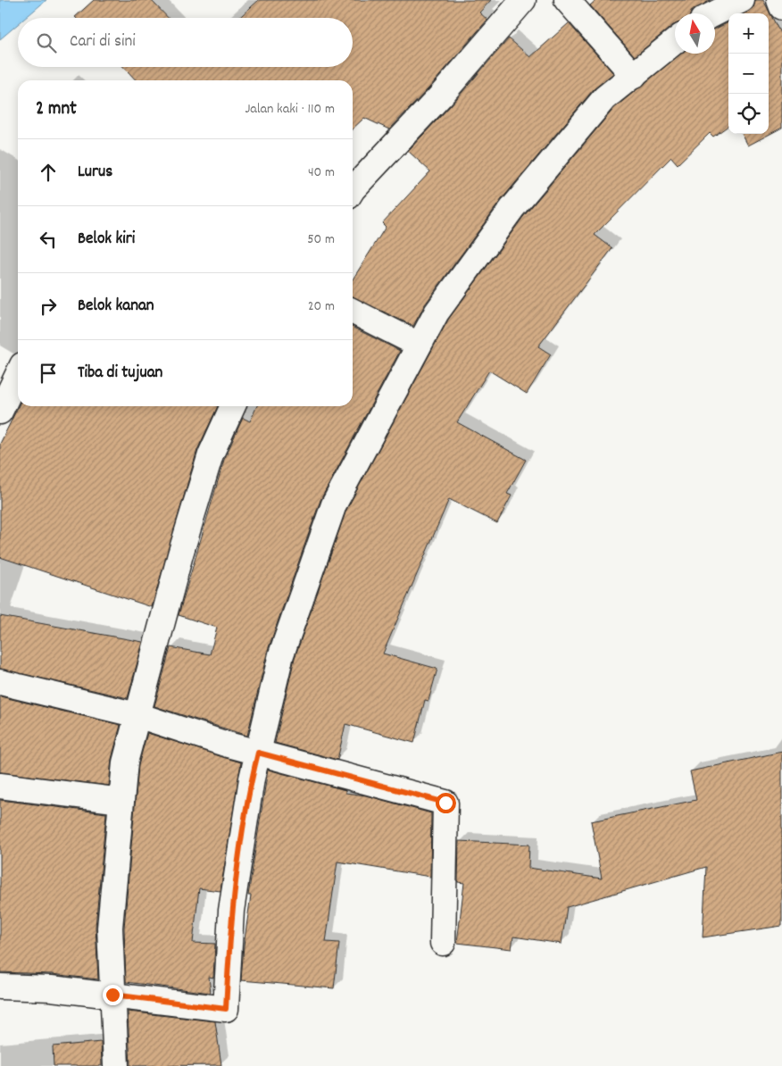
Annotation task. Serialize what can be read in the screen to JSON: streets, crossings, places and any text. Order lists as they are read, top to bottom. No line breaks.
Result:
{"north":"top","page":{"map_buttons":["+","−"],"search":"Cari di sini","heading":["2 mnt","Jalan kaki · 110 m"],"list":[["Lurus","40 m"],["Belok kiri","50 m"],["Belok kanan","20 m"],"Tiba di tujuan"]}}
